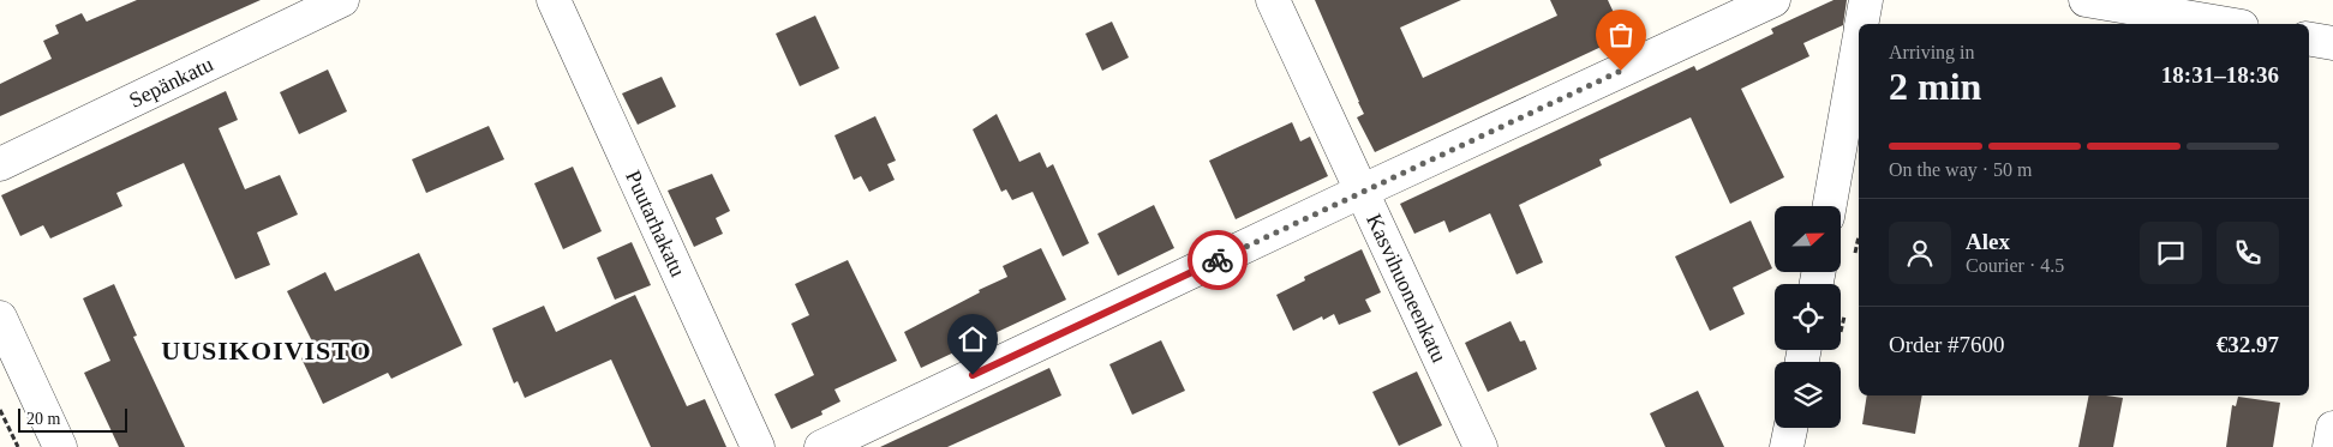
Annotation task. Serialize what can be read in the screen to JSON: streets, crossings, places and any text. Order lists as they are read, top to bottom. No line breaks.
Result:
{"streets":{"street":["Sepänkatu","Puutarhakatu","Kasvihuoneenkatu"]},"districts":["UUSIKOIVISTO"],"scale_bar":"20 m","north":"right","page":{"heading":["2 min","Arriving in","18:31–18:36"],"panel":["Alex","Courier · 4.5","Order #7600","€32.97"],"bar":"On the way · 50 m","scale":"20 m"}}
